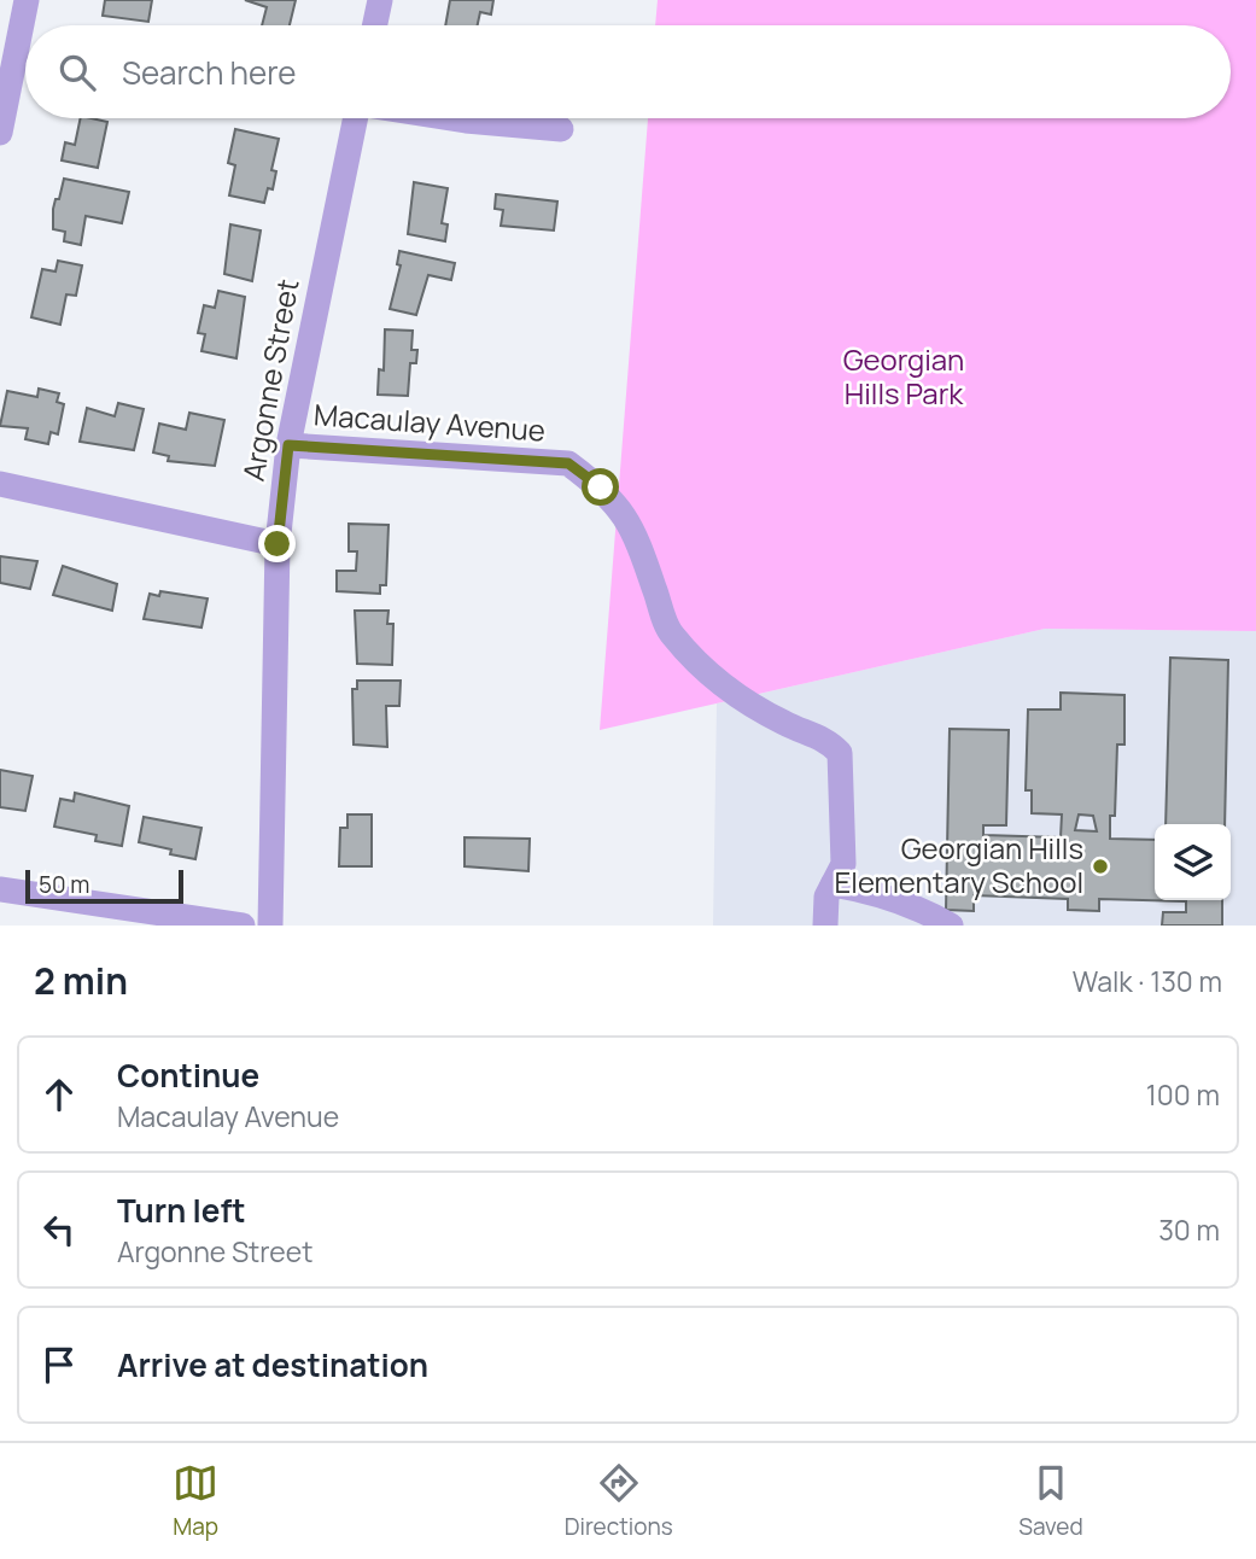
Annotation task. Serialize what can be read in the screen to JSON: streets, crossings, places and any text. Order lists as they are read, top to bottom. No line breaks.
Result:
{"streets":{"street":["Argonne Street","Macaulay Avenue"]},"crossings":[["Argonne Street","Macaulay Avenue"]],"parks":["Georgian Hills Park"],"places":["Georgian Hills Elementary School"],"scale_bar":"50 m","page":{"search":"Search here","scale":"50 m","heading":["2 min","Walk · 130 m"],"list":[["Continue","Macaulay Avenue","100 m"],["Turn left","Argonne Street","30 m"],"Arrive at destination"],"nav":["Map","Directions","Saved"]}}
